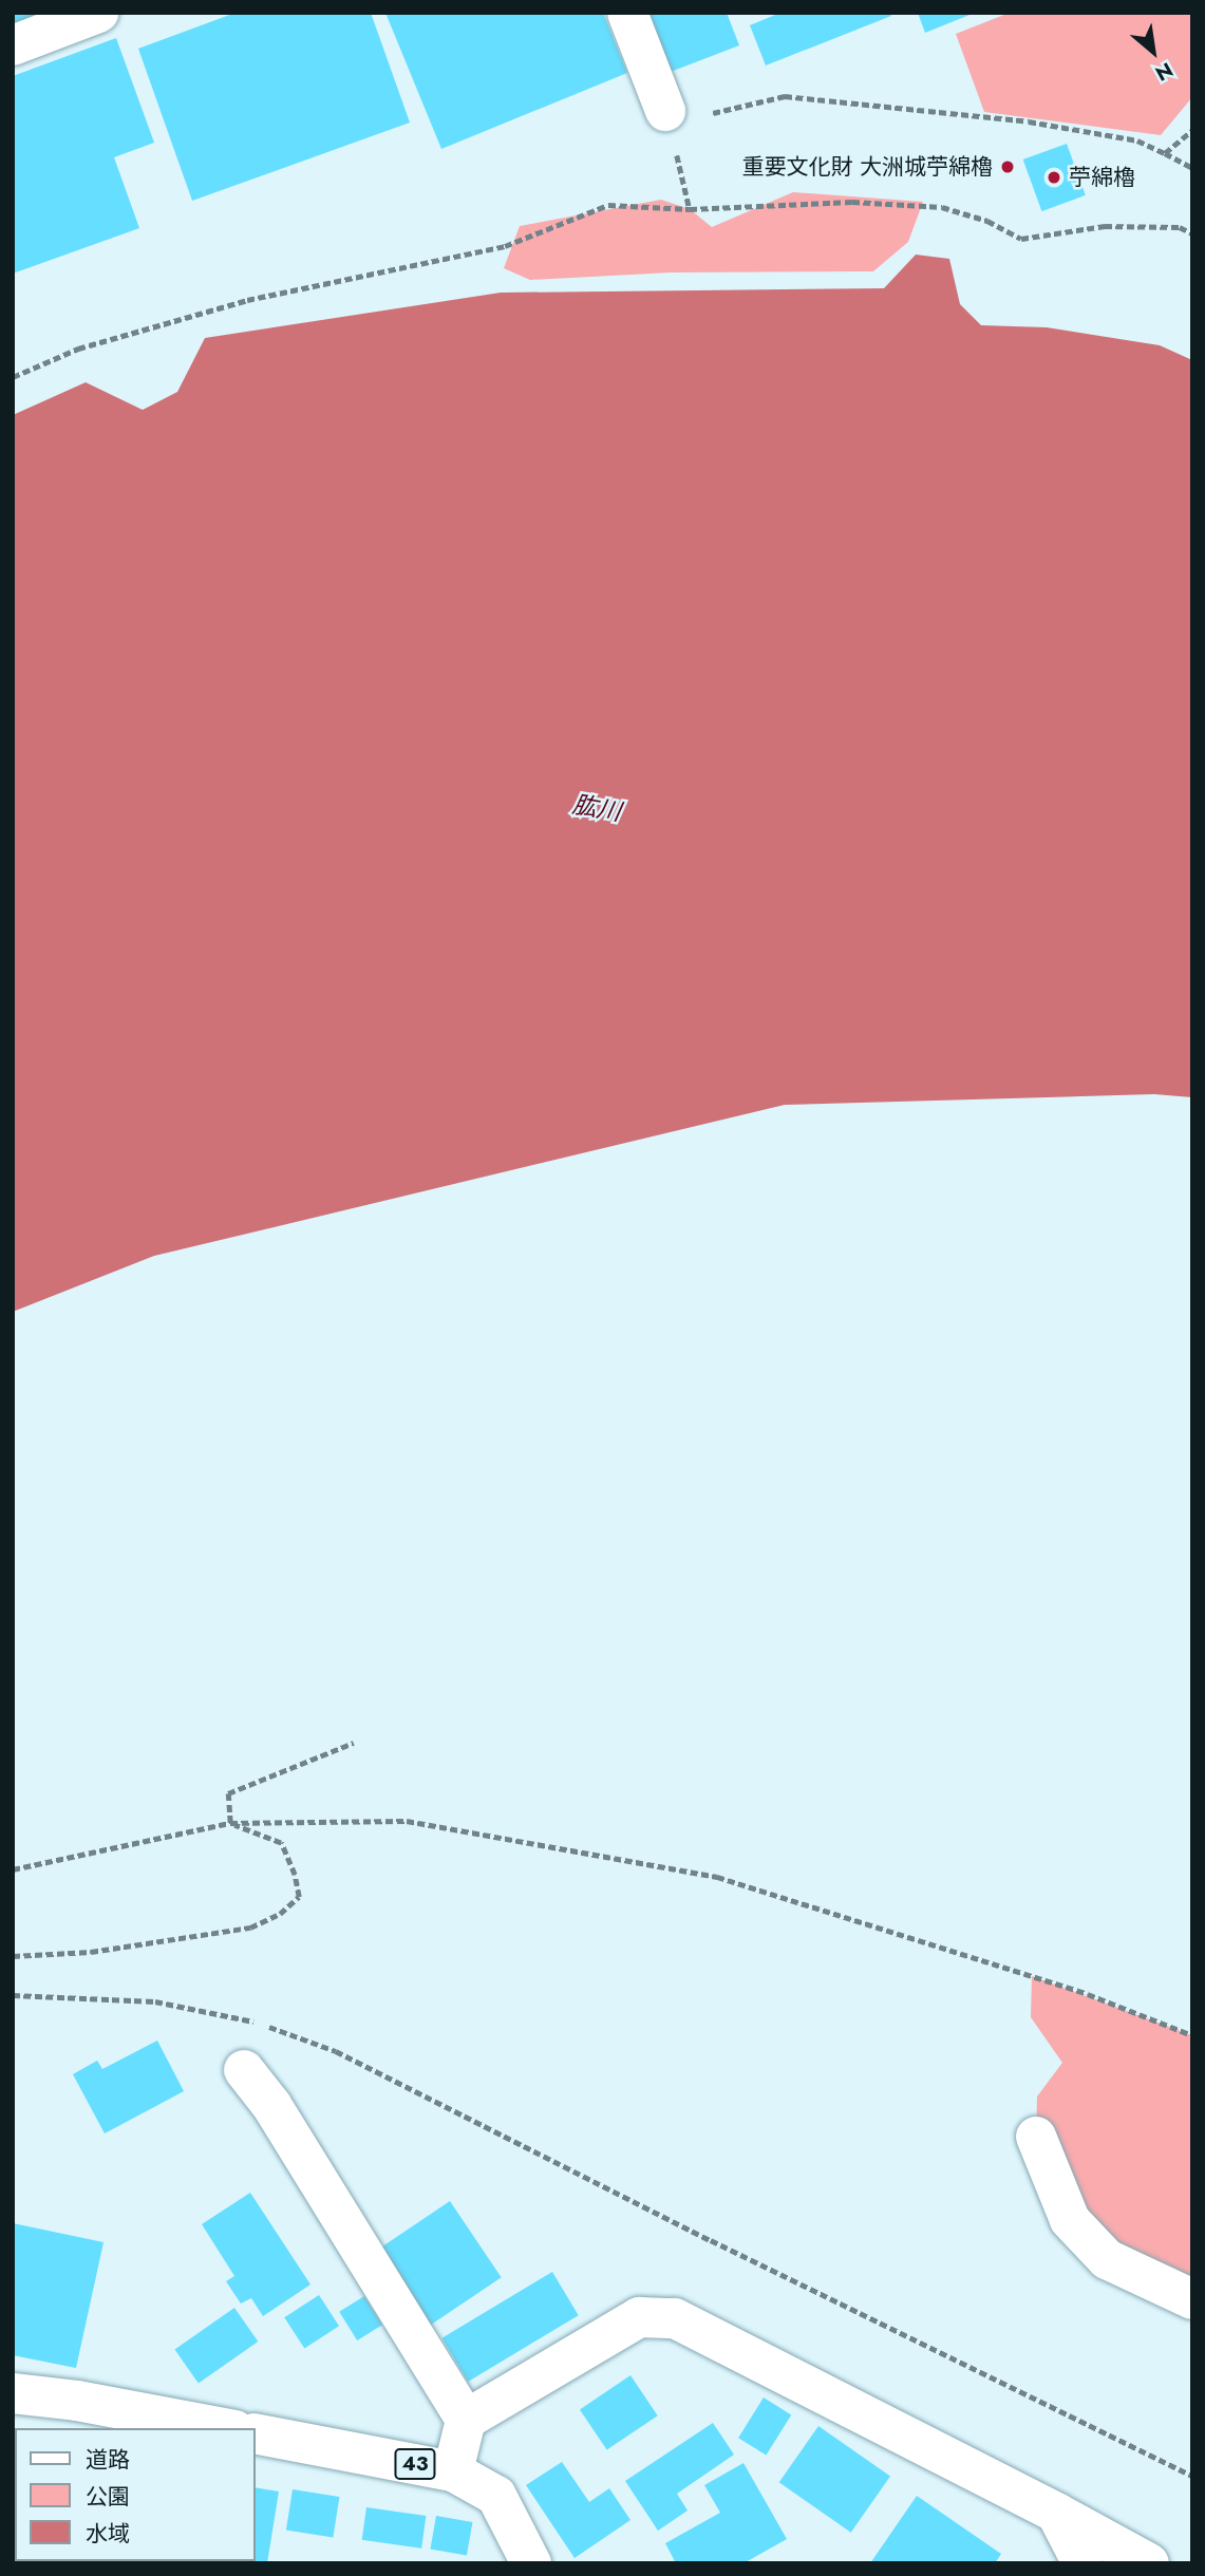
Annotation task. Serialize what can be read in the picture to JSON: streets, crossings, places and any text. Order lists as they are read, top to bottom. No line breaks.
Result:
{"streets":{"street":["43"]},"water":["肱川"],"places":["重要文化財 大洲城苧綿櫓","苧綿櫓"],"legend":["道路","公園","水域"],"north":"bottom right"}
